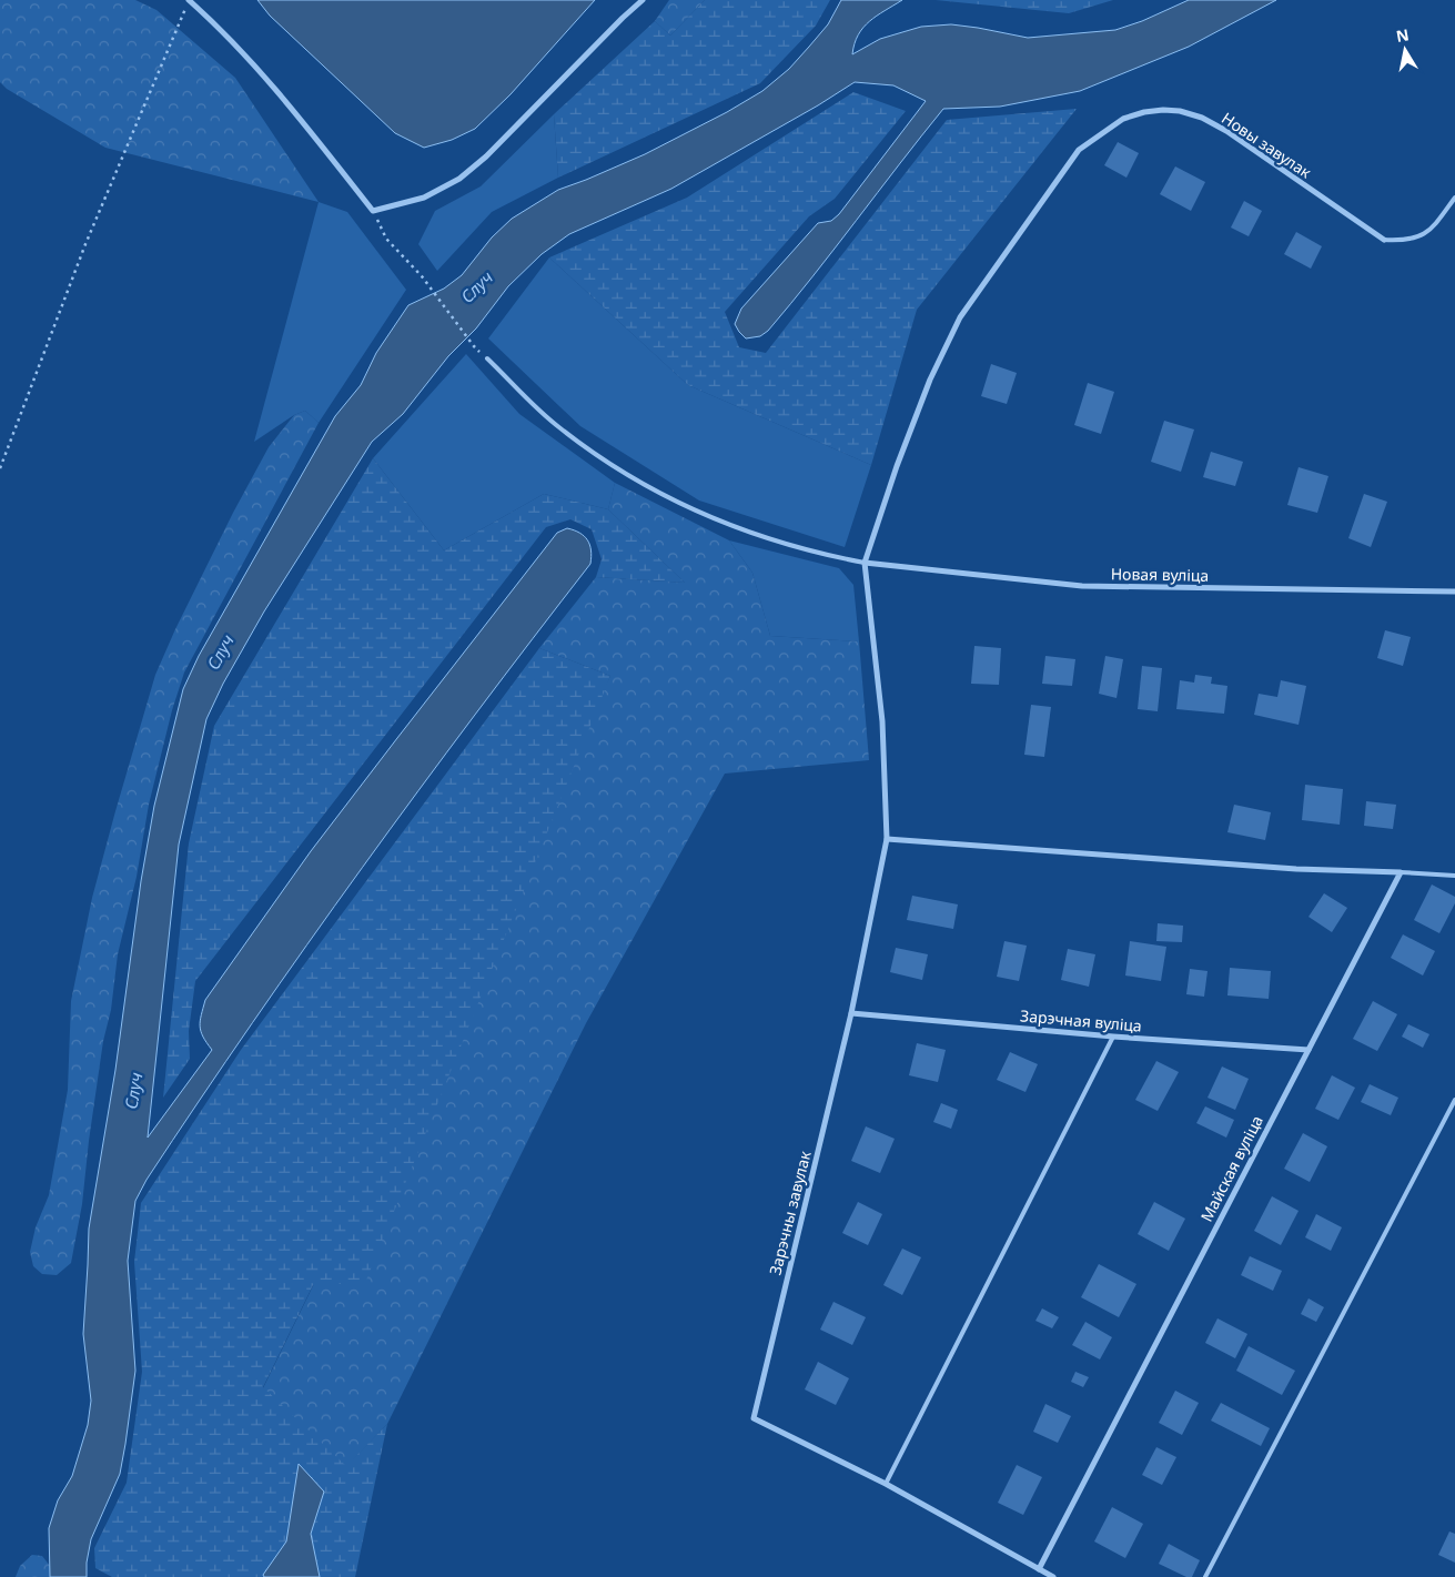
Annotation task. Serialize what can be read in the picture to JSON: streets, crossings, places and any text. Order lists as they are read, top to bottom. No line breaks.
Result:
{"streets":{"street":["Новы завулак","Новая вуліца","Зарэчная вуліца","Майская вуліца","Зарэчны завулак"]},"crossings":[["Новы завулак","Новая вуліца"],["Новы завулак","Зарэчны завулак"],["Новая вуліца","Зарэчны завулак"],["Зарэчная вуліца","Майская вуліца"],["Зарэчная вуліца","Зарэчны завулак"]],"water":["Случ"],"north":"top"}
